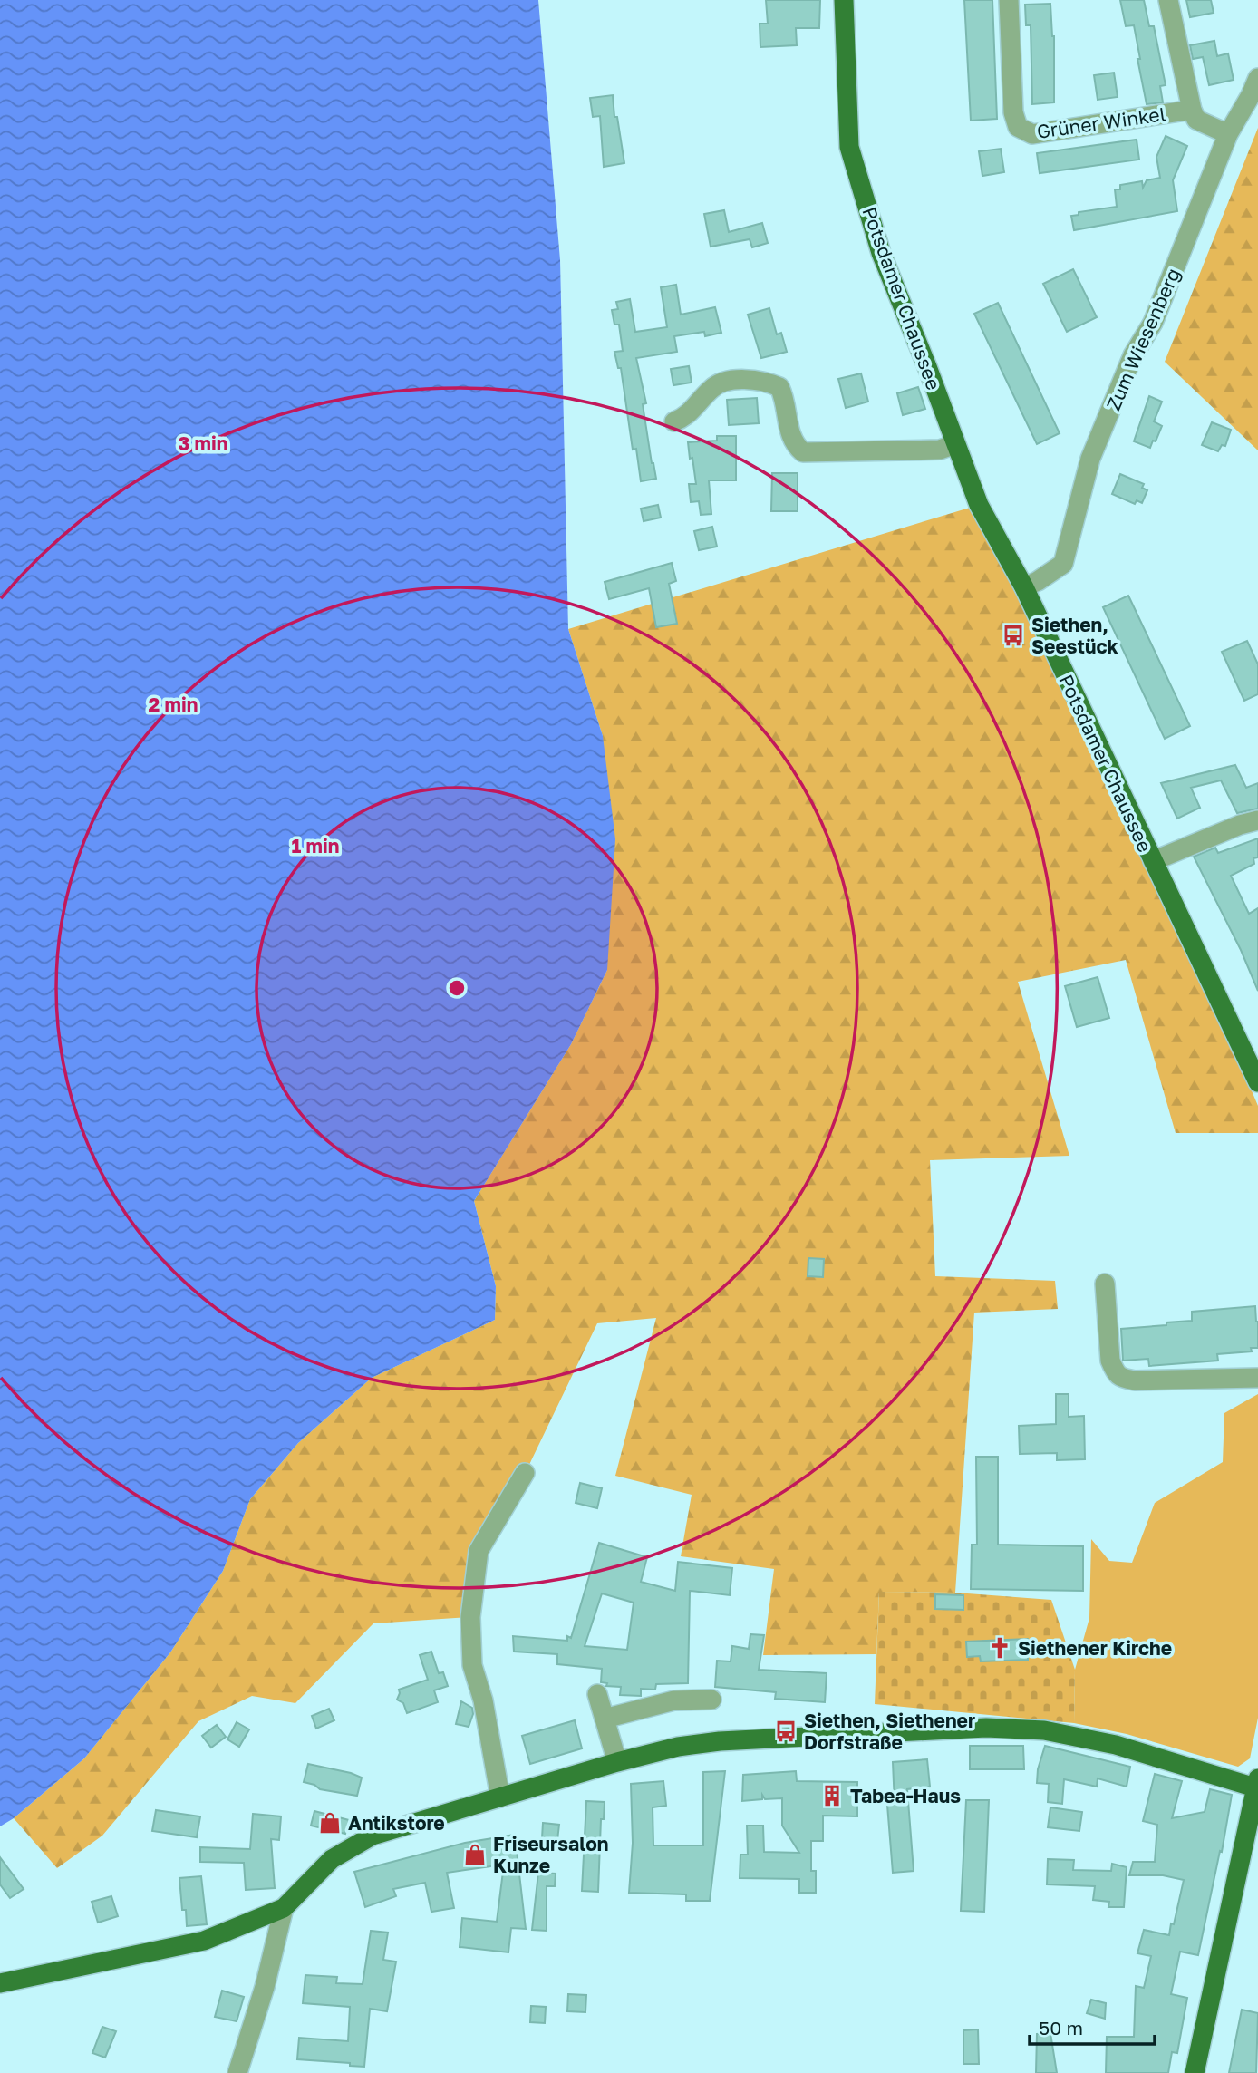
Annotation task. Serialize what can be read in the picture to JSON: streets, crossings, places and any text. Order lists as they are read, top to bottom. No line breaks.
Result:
{"streets":{"main road":["Potsdamer Chaussee"],"street":["Grüner Winkel","Zum Wiesenberg"]},"crossings":[["Grüner Winkel","Zum Wiesenberg"],["Potsdamer Chaussee","Zum Wiesenberg"]],"places":{"bus stop":["Siethen, Seestück","Siethen, Siethener Dorfstraße"],"church":["Siethener Kirche"],"building":["Tabea-Haus"],"shop":["Antikstore","Friseursalon Kunze"]},"scale_bar":"50 m","rings":["3 min","2 min","1 min"]}
